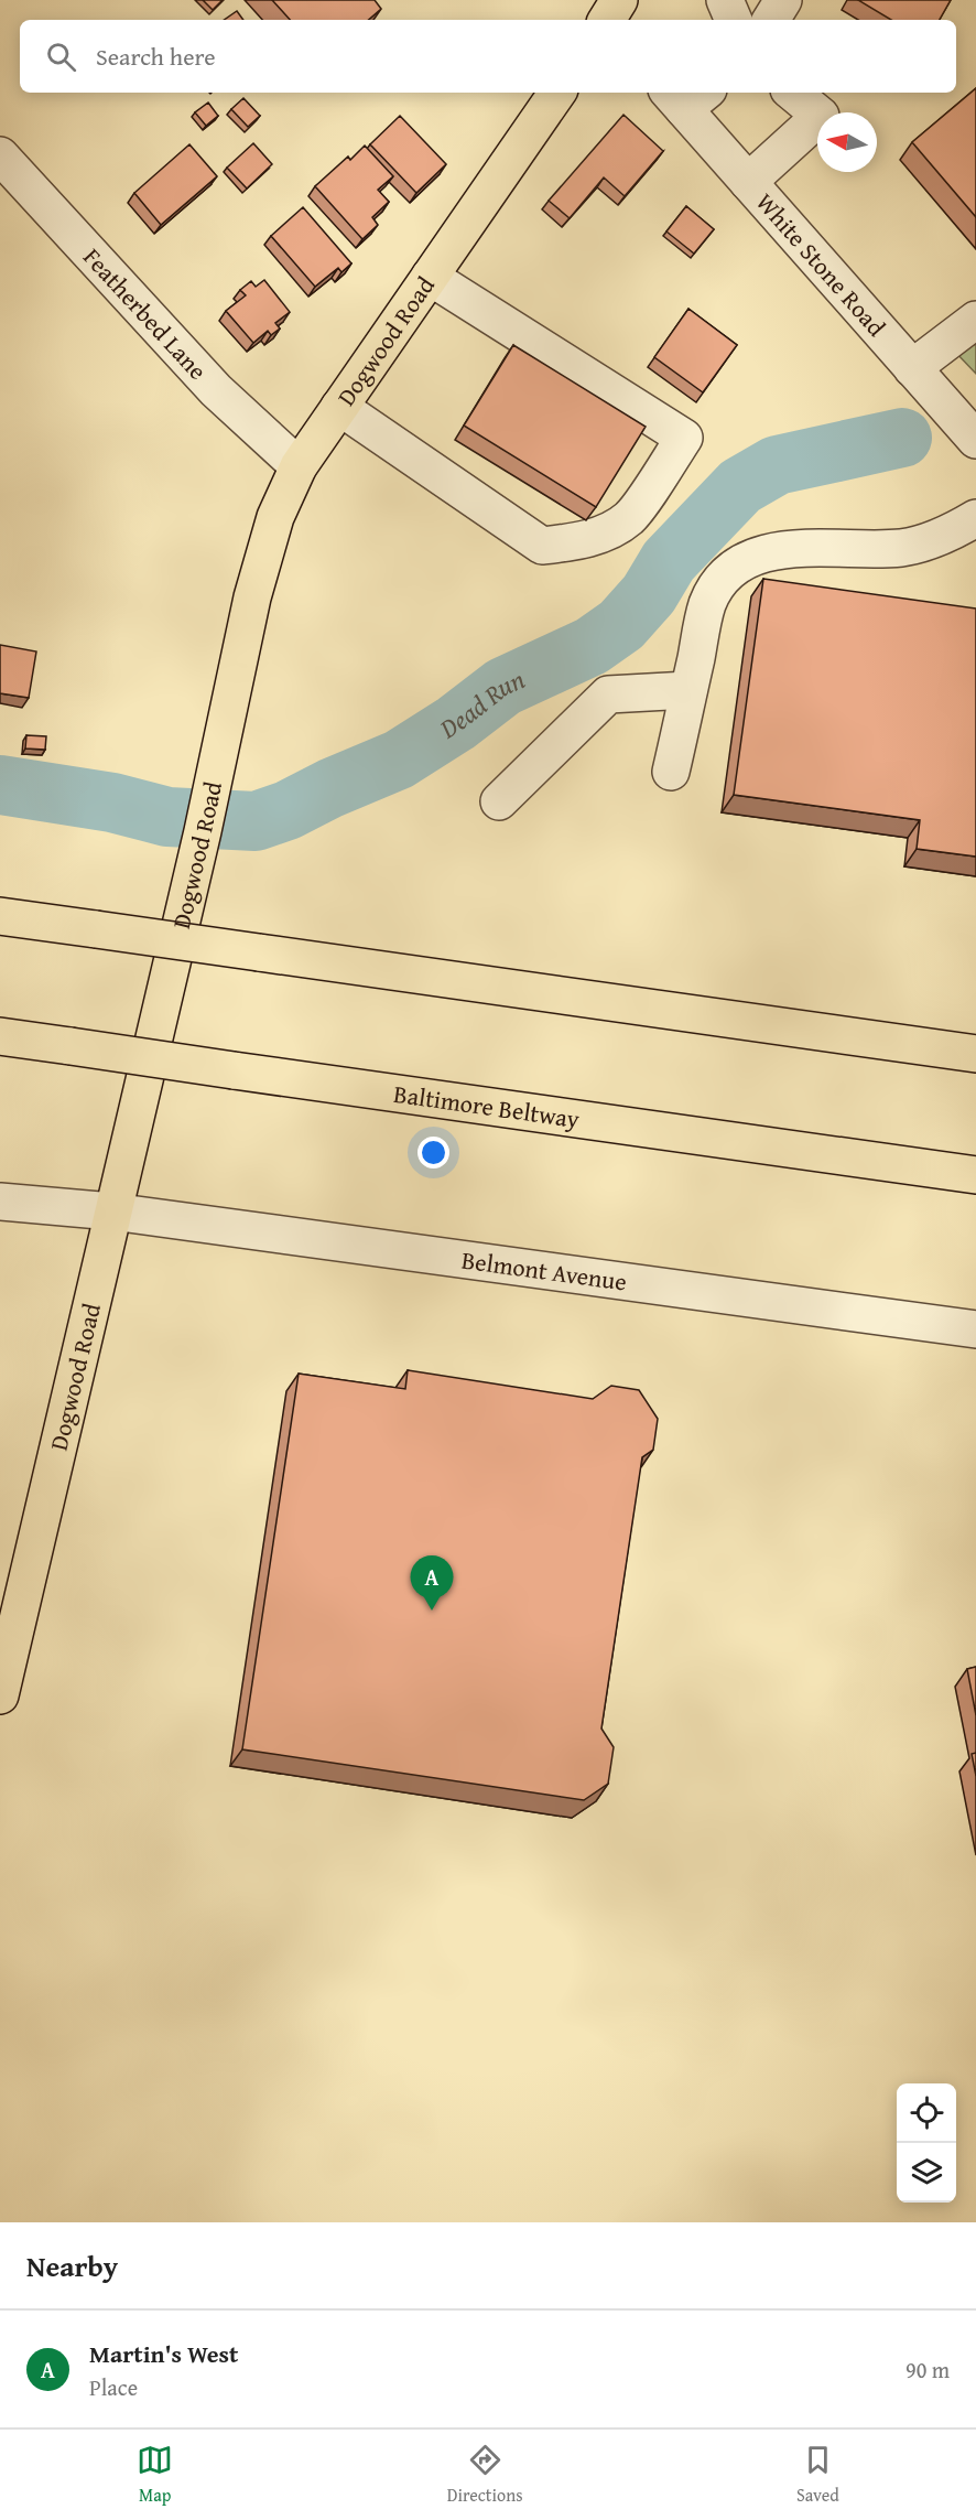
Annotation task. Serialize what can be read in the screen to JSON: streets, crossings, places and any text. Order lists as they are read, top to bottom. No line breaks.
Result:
{"streets":{"main road":["Dogwood Road","Baltimore Beltway"],"street":["White Stone Road","Featherbed Lane","Belmont Avenue"]},"crossings":[["Featherbed Lane","Dogwood Road"],["Dogwood Road","Belmont Avenue"]],"water":["Dead Run"],"north":"left","page":{"search":"Search here","pins":"A","heading":"Nearby","list":[{"mark":"A","name":"Martin's West","note":"Place","value":"90 m"}],"nav":["Map","Directions","Saved"]}}
